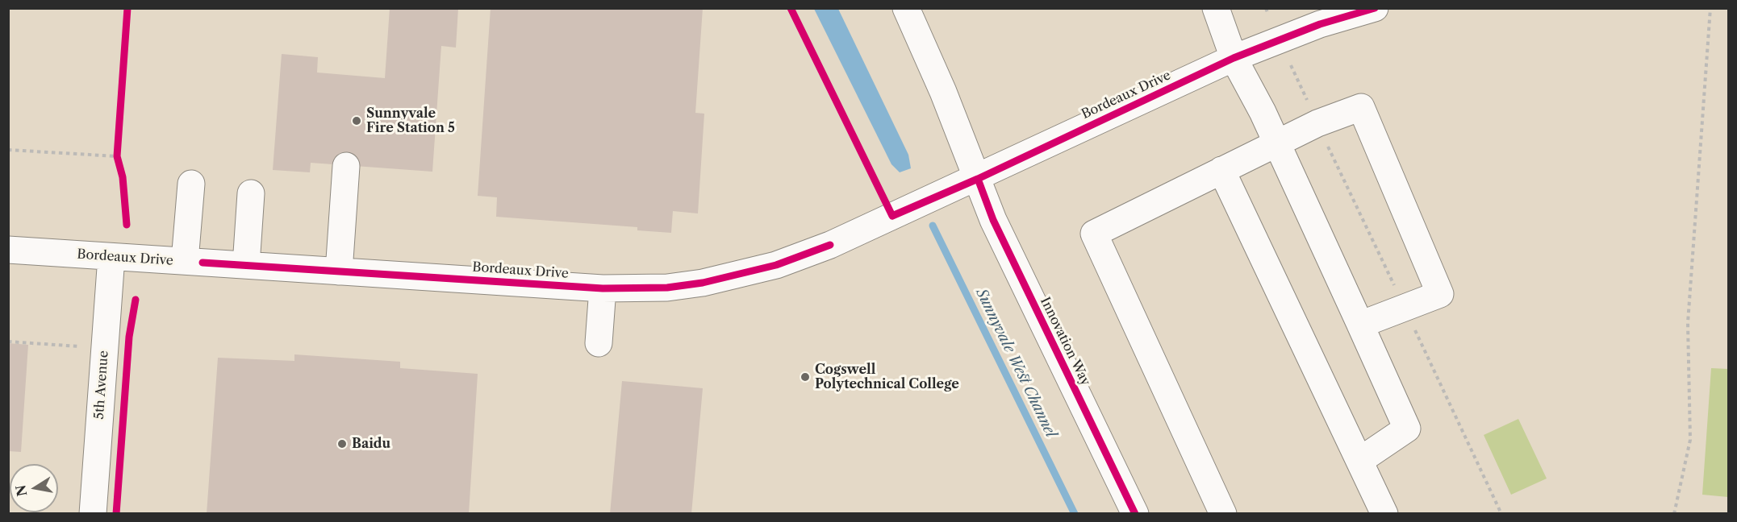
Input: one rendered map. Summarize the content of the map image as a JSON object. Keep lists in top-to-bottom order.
{
  "streets": {
    "street": ["Bordeaux Drive", "Innovation Way", "5th Avenue"]
  },
  "crossings": [
    ["Bordeaux Drive", "Innovation Way"],
    ["Bordeaux Drive", "5th Avenue"]
  ],
  "water": ["Sunnyvale West Channel"],
  "places": ["Sunnyvale Fire Station 5", "Cogswell Polytechnical College", "Baidu"],
  "north": "left"
}
